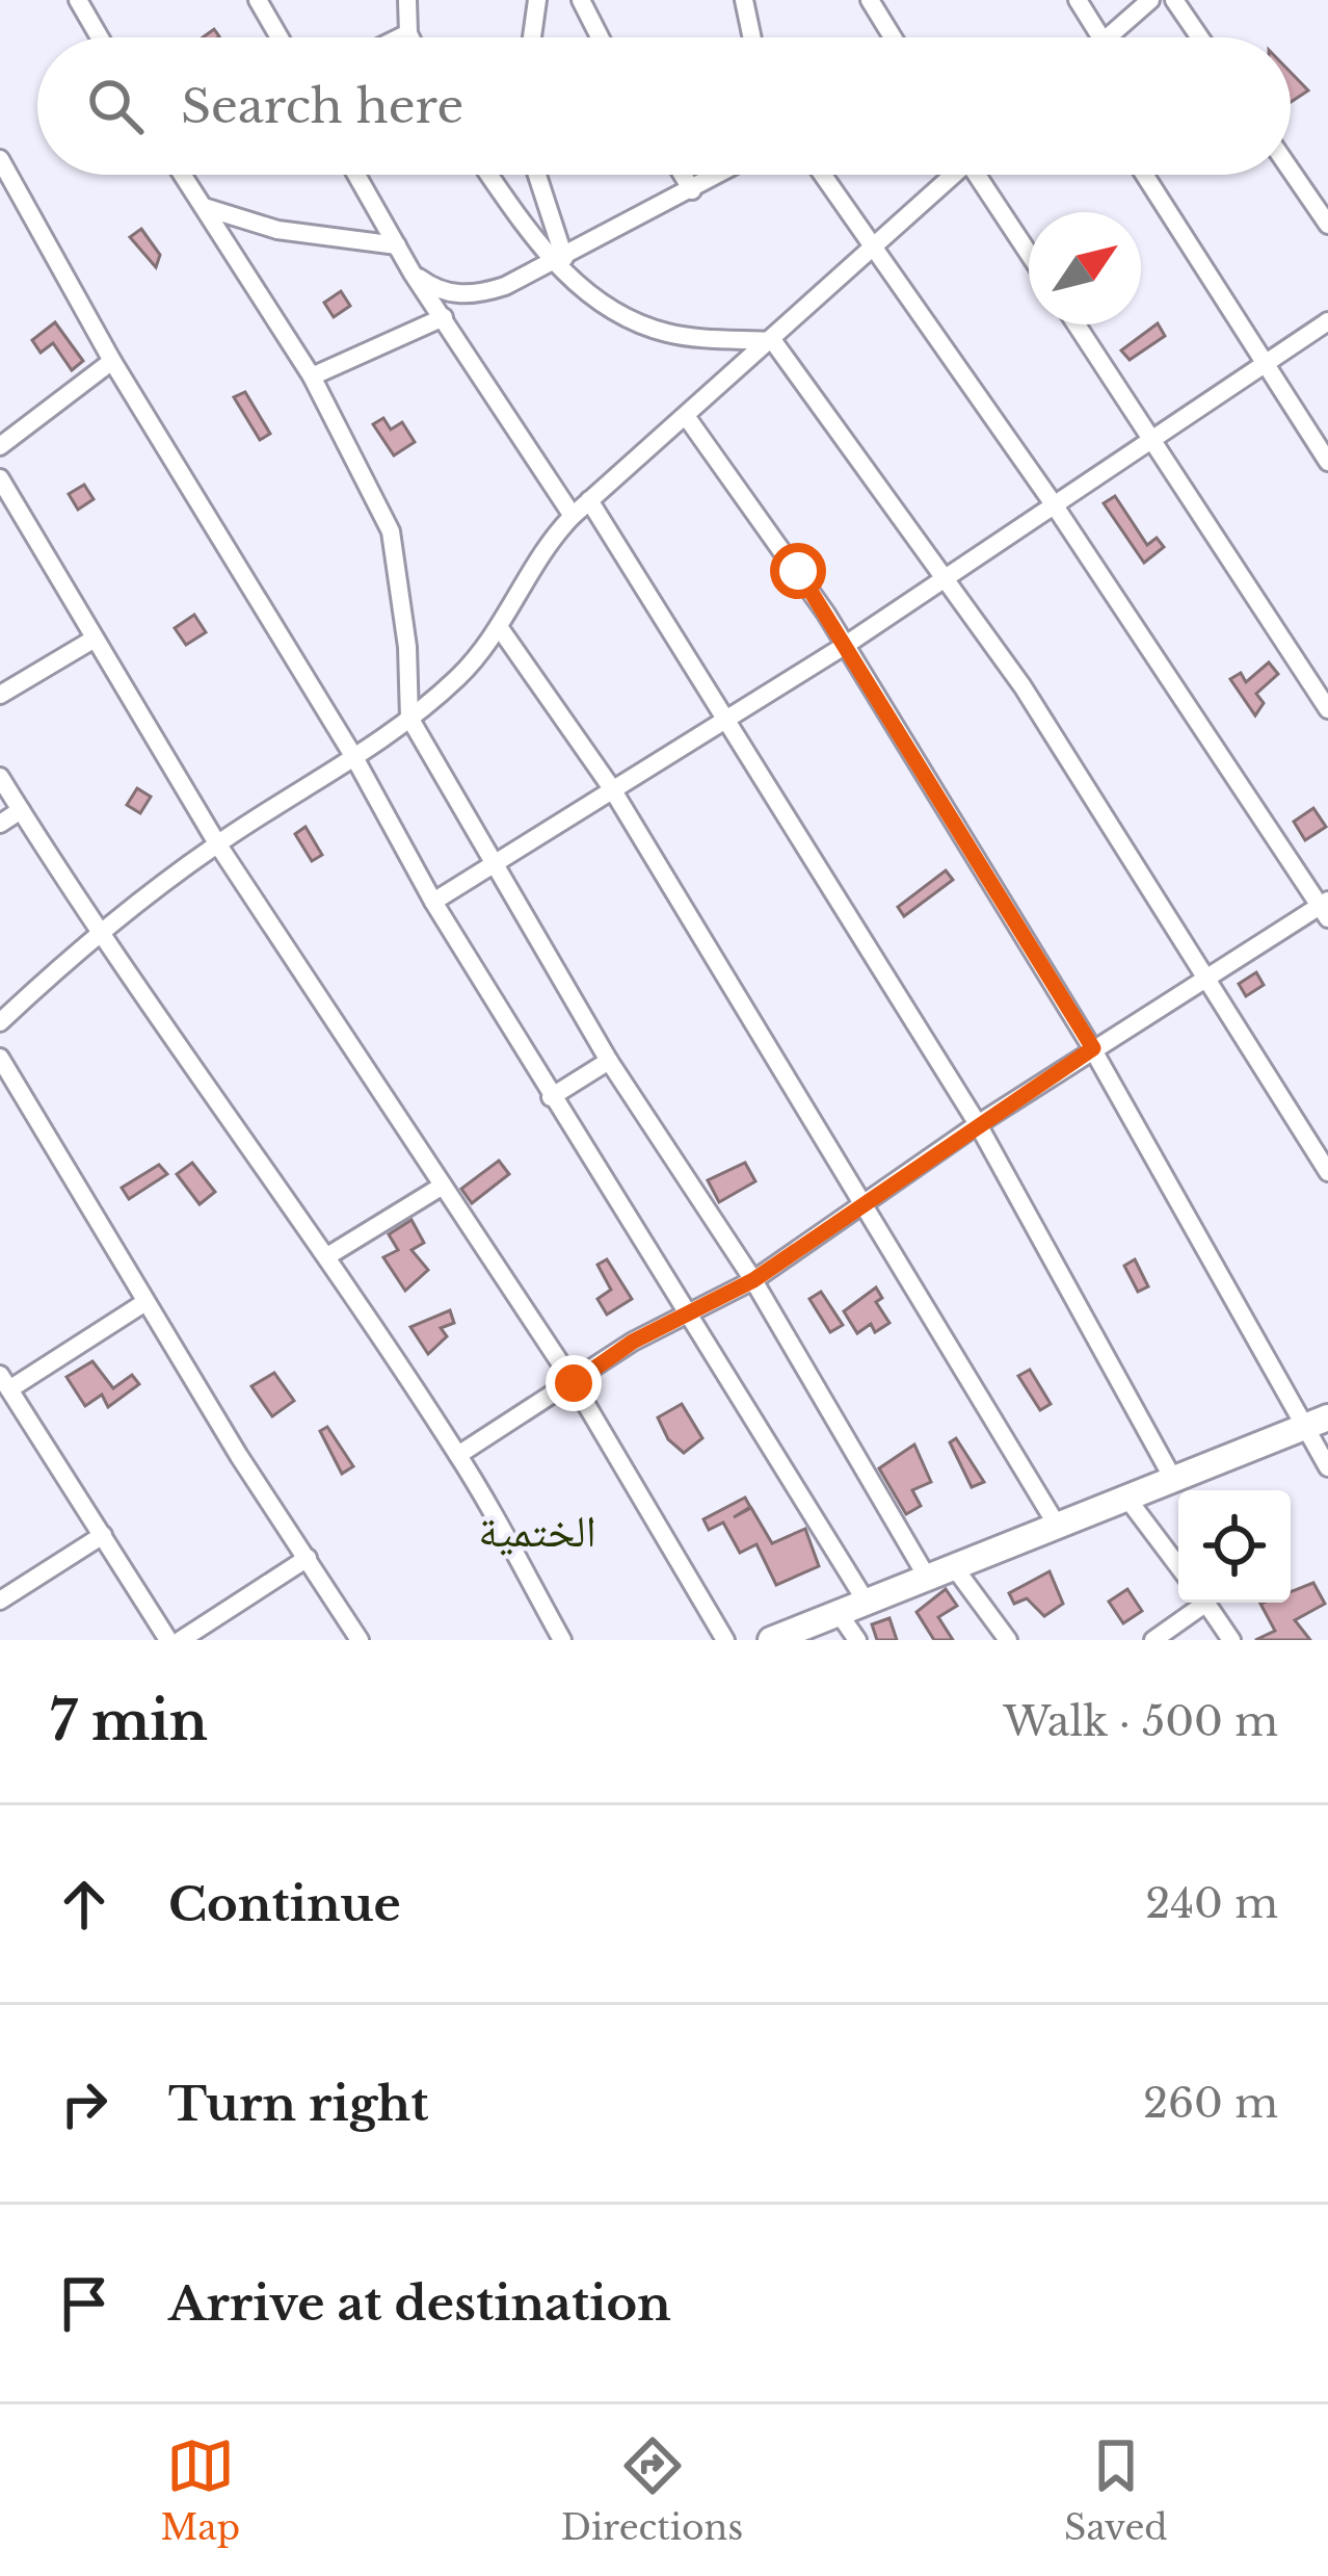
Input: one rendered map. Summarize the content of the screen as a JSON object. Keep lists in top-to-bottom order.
{
  "districts": ["الختمية"],
  "north": "top right",
  "page": {
    "search": "Search here",
    "heading": ["7 min", "Walk · 500 m"],
    "list": [
      ["Continue", "240 m"],
      ["Turn right", "260 m"],
      "Arrive at destination"
    ],
    "nav": ["Map", "Directions", "Saved"]
  }
}
